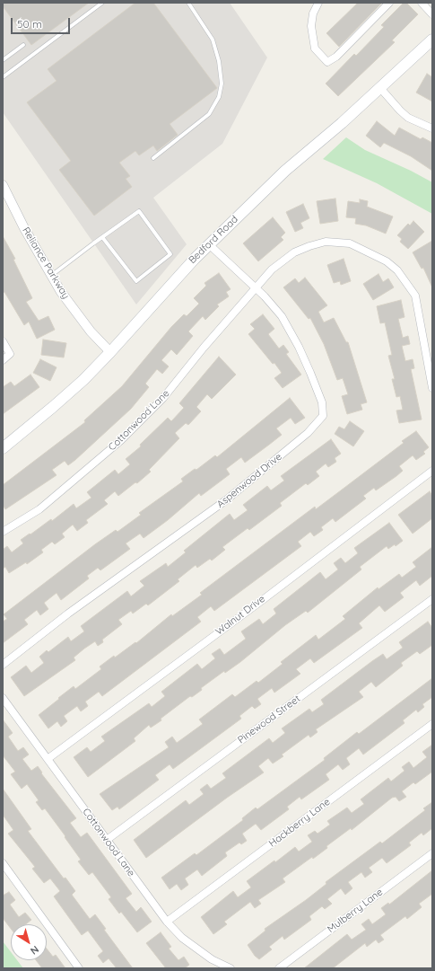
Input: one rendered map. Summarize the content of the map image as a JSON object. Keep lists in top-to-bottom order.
{
  "streets": {
    "main road": ["Bedford Road"],
    "street": [
      "Reliance Parkway",
      "Cottonwood Lane",
      "Aspenwood Drive",
      "Walnut Drive",
      "Pinewood Street",
      "Hackberry Lane",
      "Mulberry Lane"
    ]
  },
  "crossings": [
    ["Bedford Road", "Reliance Parkway"],
    ["Bedford Road", "Aspenwood Drive"],
    ["Cottonwood Lane", "Aspenwood Drive"],
    ["Cottonwood Lane", "Walnut Drive"],
    ["Cottonwood Lane", "Pinewood Street"],
    ["Cottonwood Lane", "Hackberry Lane"]
  ],
  "scale_bar": "50 m",
  "north": "bottom right"
}
